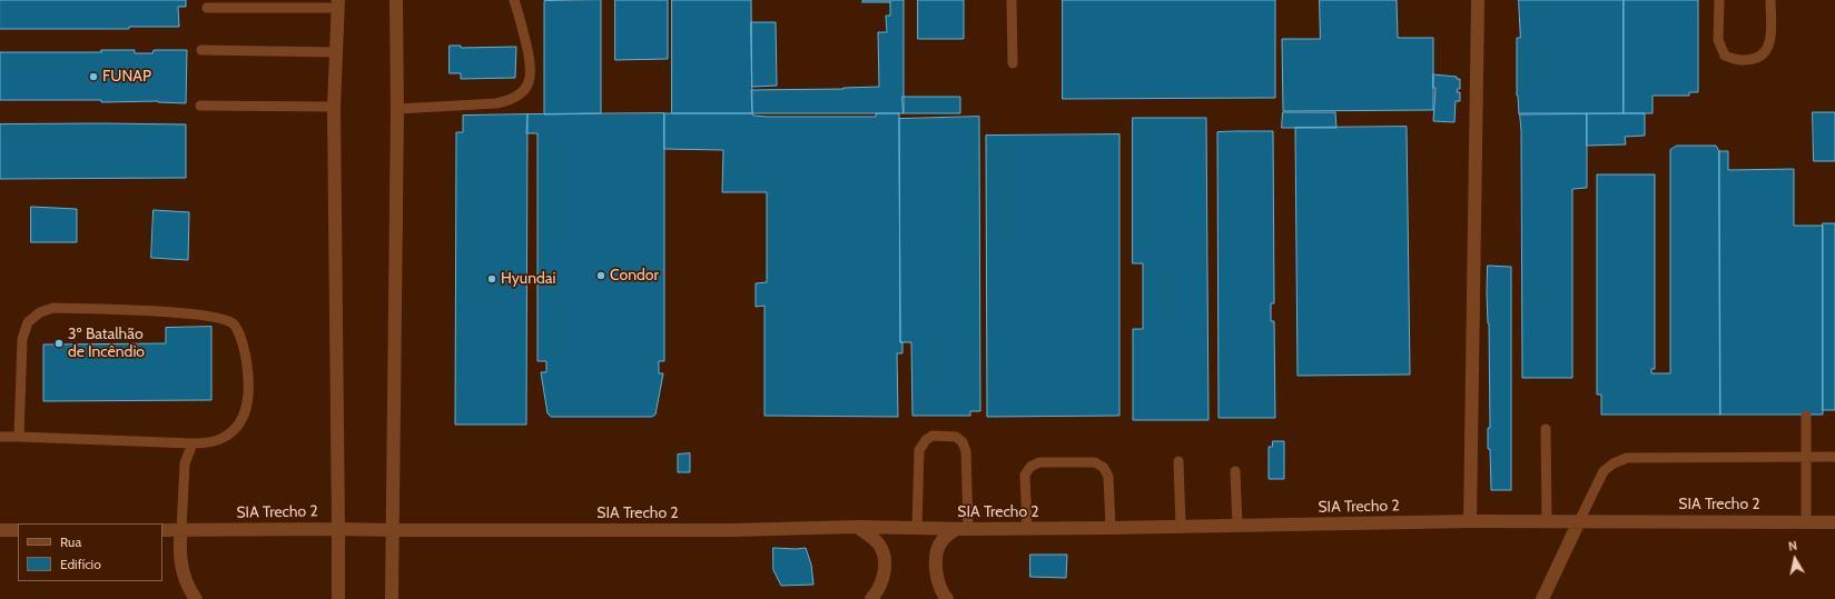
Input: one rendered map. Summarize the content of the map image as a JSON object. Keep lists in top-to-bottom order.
{
  "streets": {
    "main road": ["SIA Trecho 2"]
  },
  "places": [
    "FUNAP",
    "Condor",
    "Hyundai",
    "3º Batalhão de Incêndio"
  ],
  "legend": ["Rua", "Edifício"],
  "north": "top"
}
